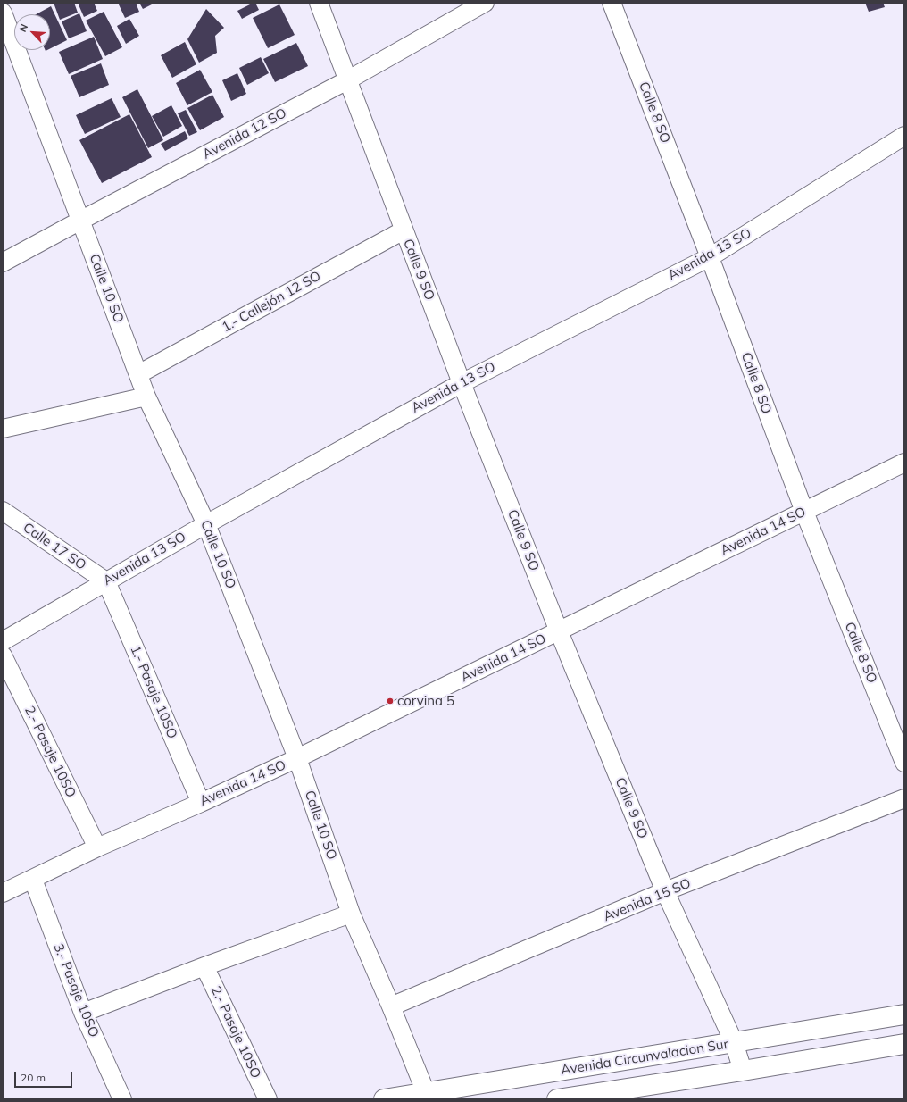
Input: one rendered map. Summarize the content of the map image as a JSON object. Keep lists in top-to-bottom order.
{
  "streets": {
    "main road": ["Avenida Circunvalacion Sur"],
    "street": [
      "Calle 8 SO",
      "Avenida 12 SO",
      "Avenida 13 SO",
      "Calle 9 SO",
      "Calle 10 SO",
      "1.- Callejón 12 SO",
      "Avenida 14 SO",
      "Calle 17 SO",
      "1.- Pasaje 10SO",
      "2.- Pasaje 10SO",
      "Avenida 15 SO",
      "3.- Pasaje 10SO"
    ]
  },
  "crossings": [
    ["Calle 8 SO", "Avenida 13 SO"],
    ["Calle 8 SO", "Avenida 14 SO"],
    ["Avenida 12 SO", "Calle 9 SO"],
    ["Avenida 12 SO", "Calle 10 SO"],
    ["Avenida 13 SO", "Calle 9 SO"],
    ["Avenida 13 SO", "Calle 10 SO"],
    ["Avenida 13 SO", "Calle 17 SO"],
    ["Avenida 13 SO", "1.- Pasaje 10SO"],
    ["Calle 9 SO", "1.- Callejón 12 SO"],
    ["Calle 9 SO", "Avenida 14 SO"],
    ["Calle 9 SO", "Avenida 15 SO"],
    ["Calle 9 SO", "Avenida Circunvalacion Sur"],
    ["Calle 10 SO", "1.- Callejón 12 SO"],
    ["Calle 10 SO", "Avenida 14 SO"],
    ["Calle 10 SO", "Avenida 15 SO"],
    ["Calle 10 SO", "Avenida Circunvalacion Sur"],
    ["Avenida 14 SO", "1.- Pasaje 10SO"],
    ["Avenida 14 SO", "2.- Pasaje 10SO"],
    ["Avenida 14 SO", "3.- Pasaje 10SO"],
    ["Calle 17 SO", "1.- Pasaje 10SO"]
  ],
  "places": ["corvina 5"],
  "scale_bar": "20 m",
  "north": "top left"
}
